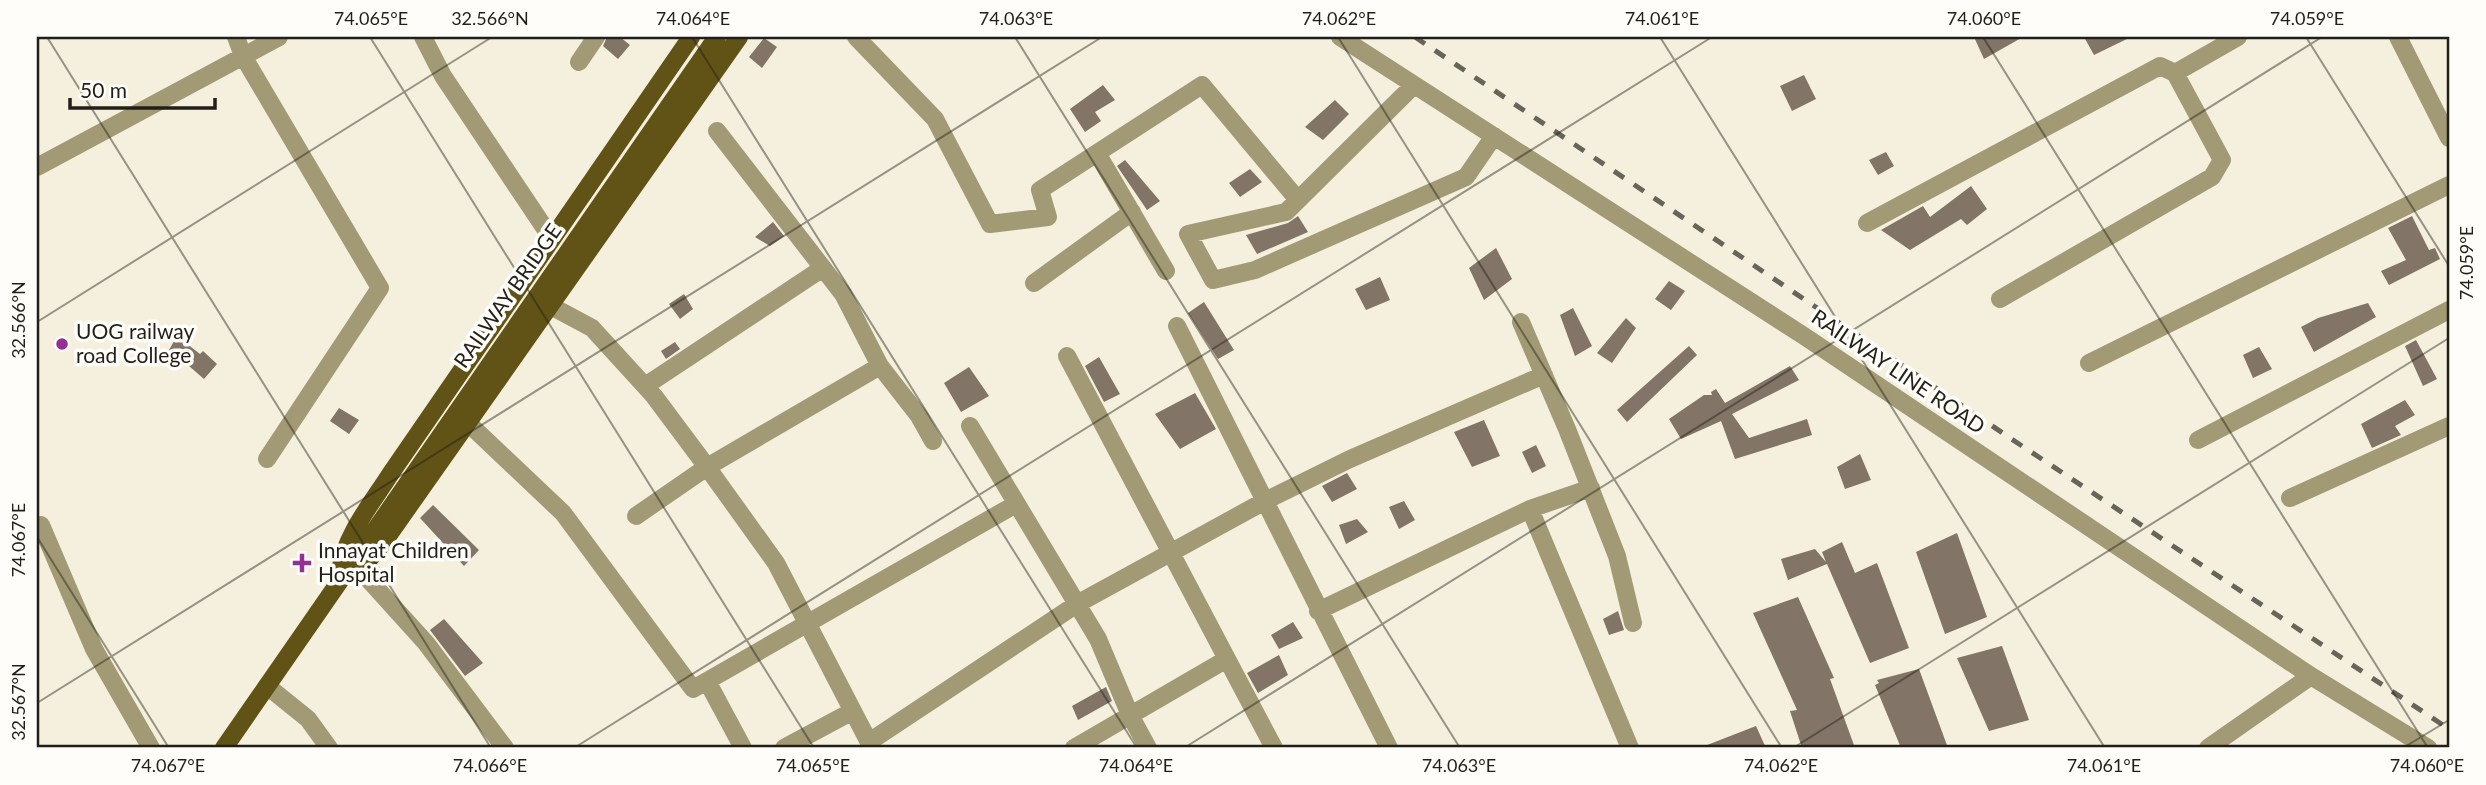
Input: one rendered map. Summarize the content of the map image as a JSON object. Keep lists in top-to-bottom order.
{
  "streets": {
    "main road": ["RAILWAY BRIDGE"],
    "street": ["RAILWAY LINE ROAD"]
  },
  "places": {
    "other": ["UOG railway road College"],
    "health": ["Innayat Children Hospital"]
  },
  "scale_bar": "50 m",
  "coordinates": [
    "74.065°E",
    "32.566°N",
    "74.064°E",
    "74.063°E",
    "74.062°E",
    "74.061°E",
    "74.060°E",
    "74.059°E",
    "74.067°E",
    "32.567°N",
    "74.066°E"
  ]
}
